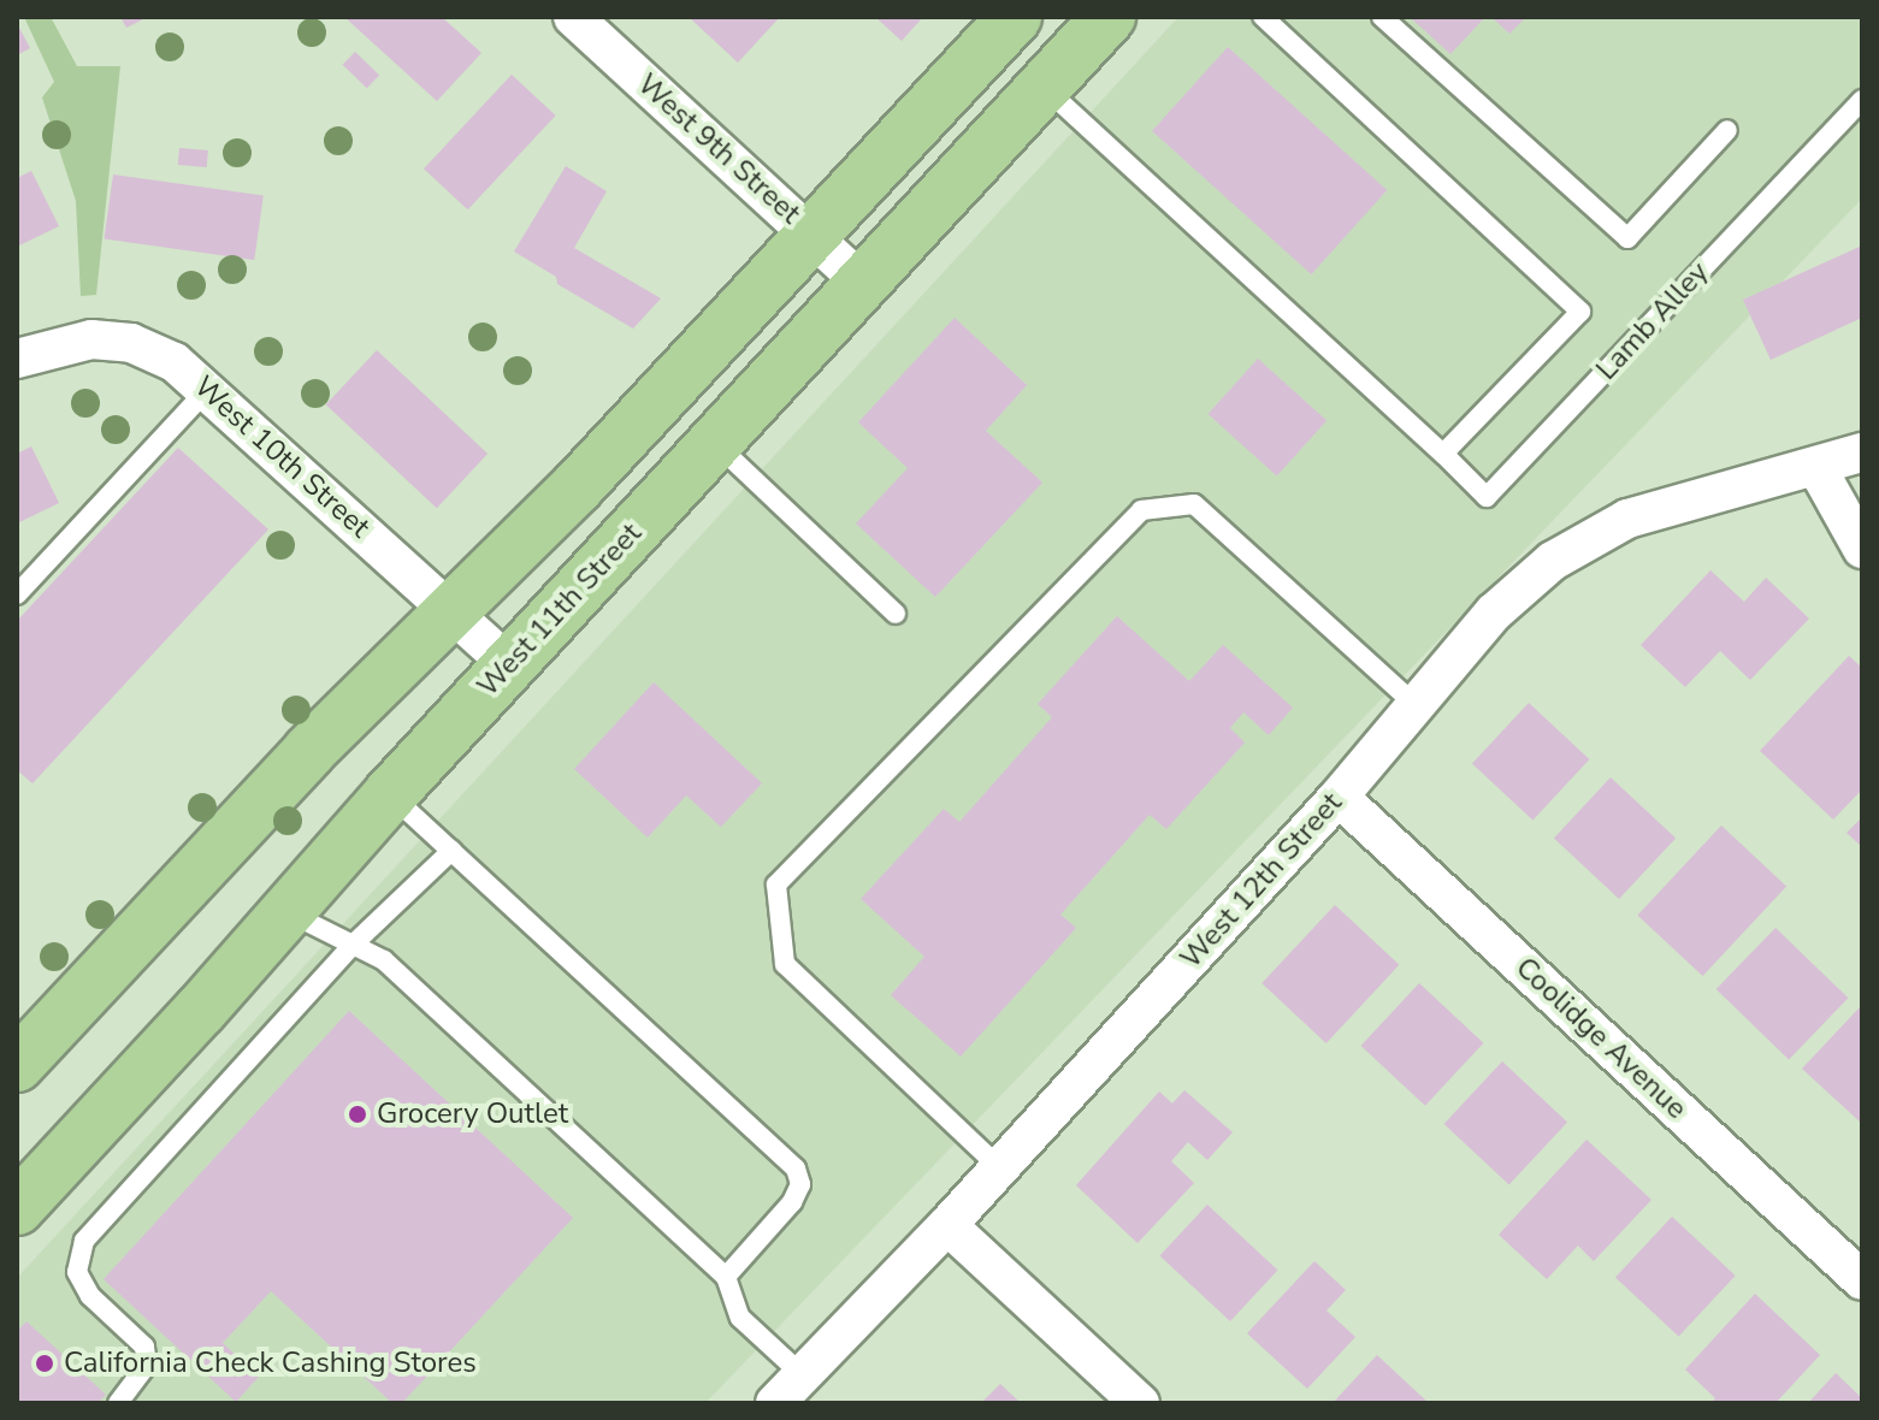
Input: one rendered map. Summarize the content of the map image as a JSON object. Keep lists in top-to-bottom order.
{
  "streets": {
    "main road": ["West 11th Street"],
    "street": [
      "West 9th Street",
      "West 10th Street",
      "West 12th Street",
      "Coolidge Avenue"
    ],
    "lane": ["Lamb Alley"]
  },
  "crossings": [
    ["West 9th Street", "West 11th Street"],
    ["West 10th Street", "West 11th Street"],
    ["West 12th Street", "Coolidge Avenue"]
  ],
  "places": ["Grocery Outlet", "California Check Cashing Stores"]
}
